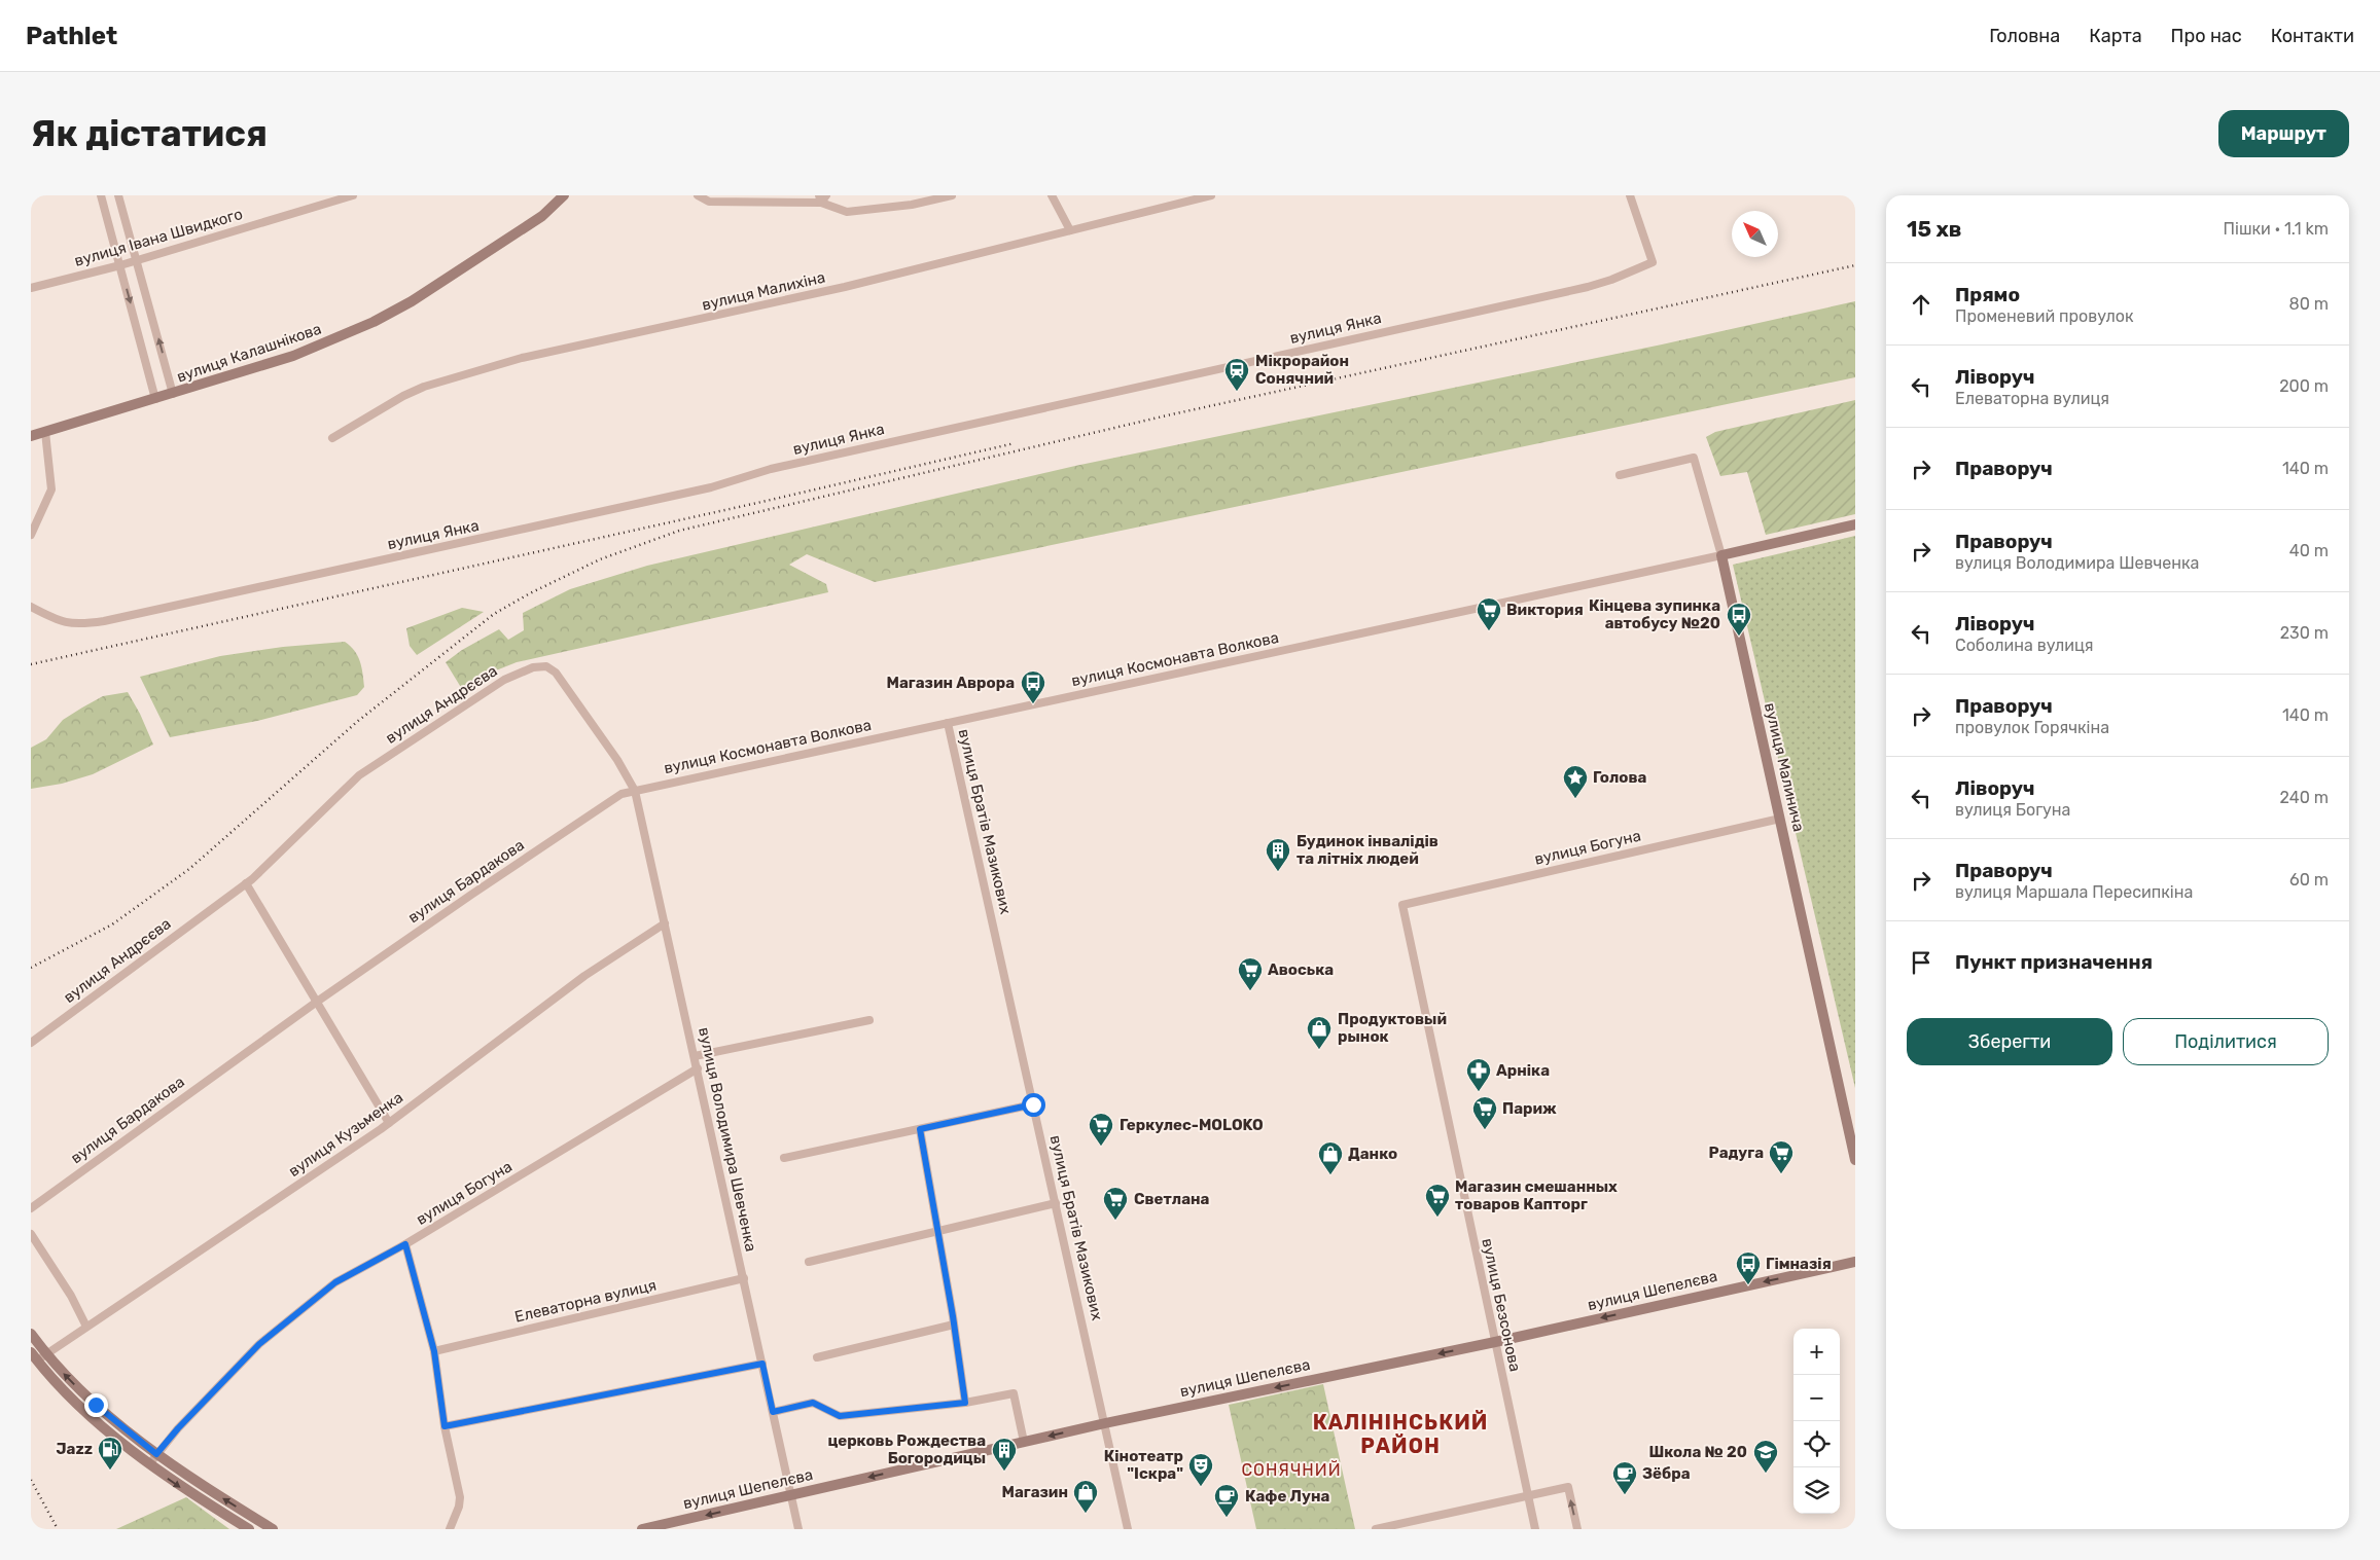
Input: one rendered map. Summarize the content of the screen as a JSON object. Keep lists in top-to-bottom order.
{
  "streets": {
    "street": [
      "вулиця Івана Швидкого",
      "вулиця Малихіна",
      "вулиця Янка",
      "вулиця Калашнікова",
      "вулиця Космонавта Волкова",
      "вулиця Андрєєва",
      "вулиця Малинича",
      "вулиця Братів Мазикових",
      "вулиця Богуна",
      "вулиця Бардакова",
      "вулиця Кузьменка",
      "вулиця Володимира Шевченка",
      "вулиця Шепелєва",
      "Елеваторна вулиця",
      "вулиця Безсонова"
    ]
  },
  "crossings": [
    ["вулиця Космонавта Волкова", "вулиця Андрєєва"],
    ["вулиця Космонавта Волкова", "вулиця Малинича"],
    ["вулиця Космонавта Волкова", "вулиця Братів Мазикових"],
    ["вулиця Космонавта Волкова", "вулиця Бардакова"],
    ["вулиця Космонавта Волкова", "вулиця Володимира Шевченка"],
    ["вулиця Андрєєва", "вулиця Бардакова"],
    ["вулиця Андрєєва", "вулиця Володимира Шевченка"],
    ["вулиця Малинича", "вулиця Богуна"],
    ["вулиця Братів Мазикових", "вулиця Шепелєва"],
    ["вулиця Богуна", "вулиця Володимира Шевченка"],
    ["вулиця Богуна", "вулиця Безсонова"],
    ["вулиця Бардакова", "вулиця Володимира Шевченка"],
    ["вулиця Кузьменка", "вулиця Володимира Шевченка"],
    ["вулиця Володимира Шевченка", "вулиця Шепелєва"],
    ["вулиця Володимира Шевченка", "Елеваторна вулиця"],
    ["вулиця Шепелєва", "вулиця Безсонова"]
  ],
  "one_way": ["вулиця Шепелєва"],
  "districts": ["КАЛІНІНСЬКИЙ РАЙОН", "СОНЯЧНИЙ"],
  "places": {
    "station": ["Мікрорайон Сонячний"],
    "supermarket": [
      "Виктория",
      "Авоська",
      "Париж",
      "Геркулес-MOLOKO",
      "Радуга",
      "Магазин смешанных товаров Капторг",
      "Светлана"
    ],
    "bus stop": ["Кінцева зупинка автобусу №20", "Магазин Аврора", "Гімназія"],
    "place": ["Голова"],
    "building": ["Будинок інвалідів та літніх людей", "церковь Рождества Богородицы"],
    "shop": ["Продуктовый рынок", "Данко", "Магазин"],
    "pharmacy": ["Арніка"],
    "fuel station": ["Jazz"],
    "school or university": ["Школа № 20"],
    "theatre": ["Кінотеатр \"Іскра\""],
    "cafe": ["Зёбра", "Кафе Луна"]
  },
  "north": "top left",
  "page": {
    "header": "Pathlet",
    "nav": [
      "Головна",
      "Карта",
      "Про нас",
      "Контакти"
    ],
    "buttons": [
      "Маршрут",
      ["Зберегти", "Поділитися"]
    ],
    "title": "Як дістатися",
    "heading": ["15 хв", "Пішки · 1.1 km"],
    "list": [
      ["Прямо", "Променевий провулок", "80 m"],
      ["Ліворуч", "Елеваторна вулиця", "200 m"],
      ["Праворуч", "140 m"],
      ["Праворуч", "вулиця Володимира Шевченка", "40 m"],
      ["Ліворуч", "Соболина вулиця", "230 m"],
      ["Праворуч", "провулок Горячкіна", "140 m"],
      ["Ліворуч", "вулиця Богуна", "240 m"],
      ["Праворуч", "вулиця Маршала Пересипкіна", "60 m"],
      "Пункт призначення"
    ],
    "map_buttons": ["+", "−"]
  }
}
